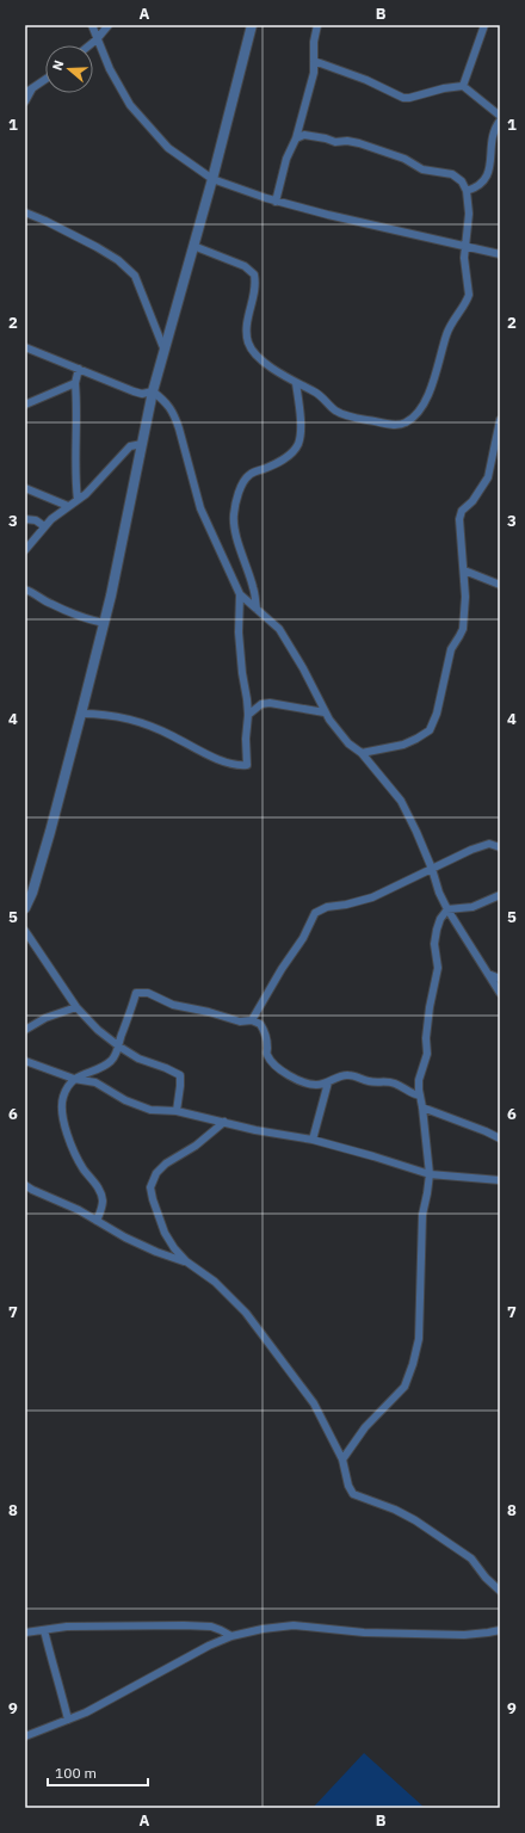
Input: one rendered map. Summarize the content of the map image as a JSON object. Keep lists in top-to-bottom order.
{
  "scale_bar": "100 m",
  "north": "left",
  "grid": {
    "columns": ["A", "B"],
    "rows": [
      "1",
      "2",
      "3",
      "4",
      "5",
      "6",
      "7",
      "8",
      "9"
    ]
  }
}
